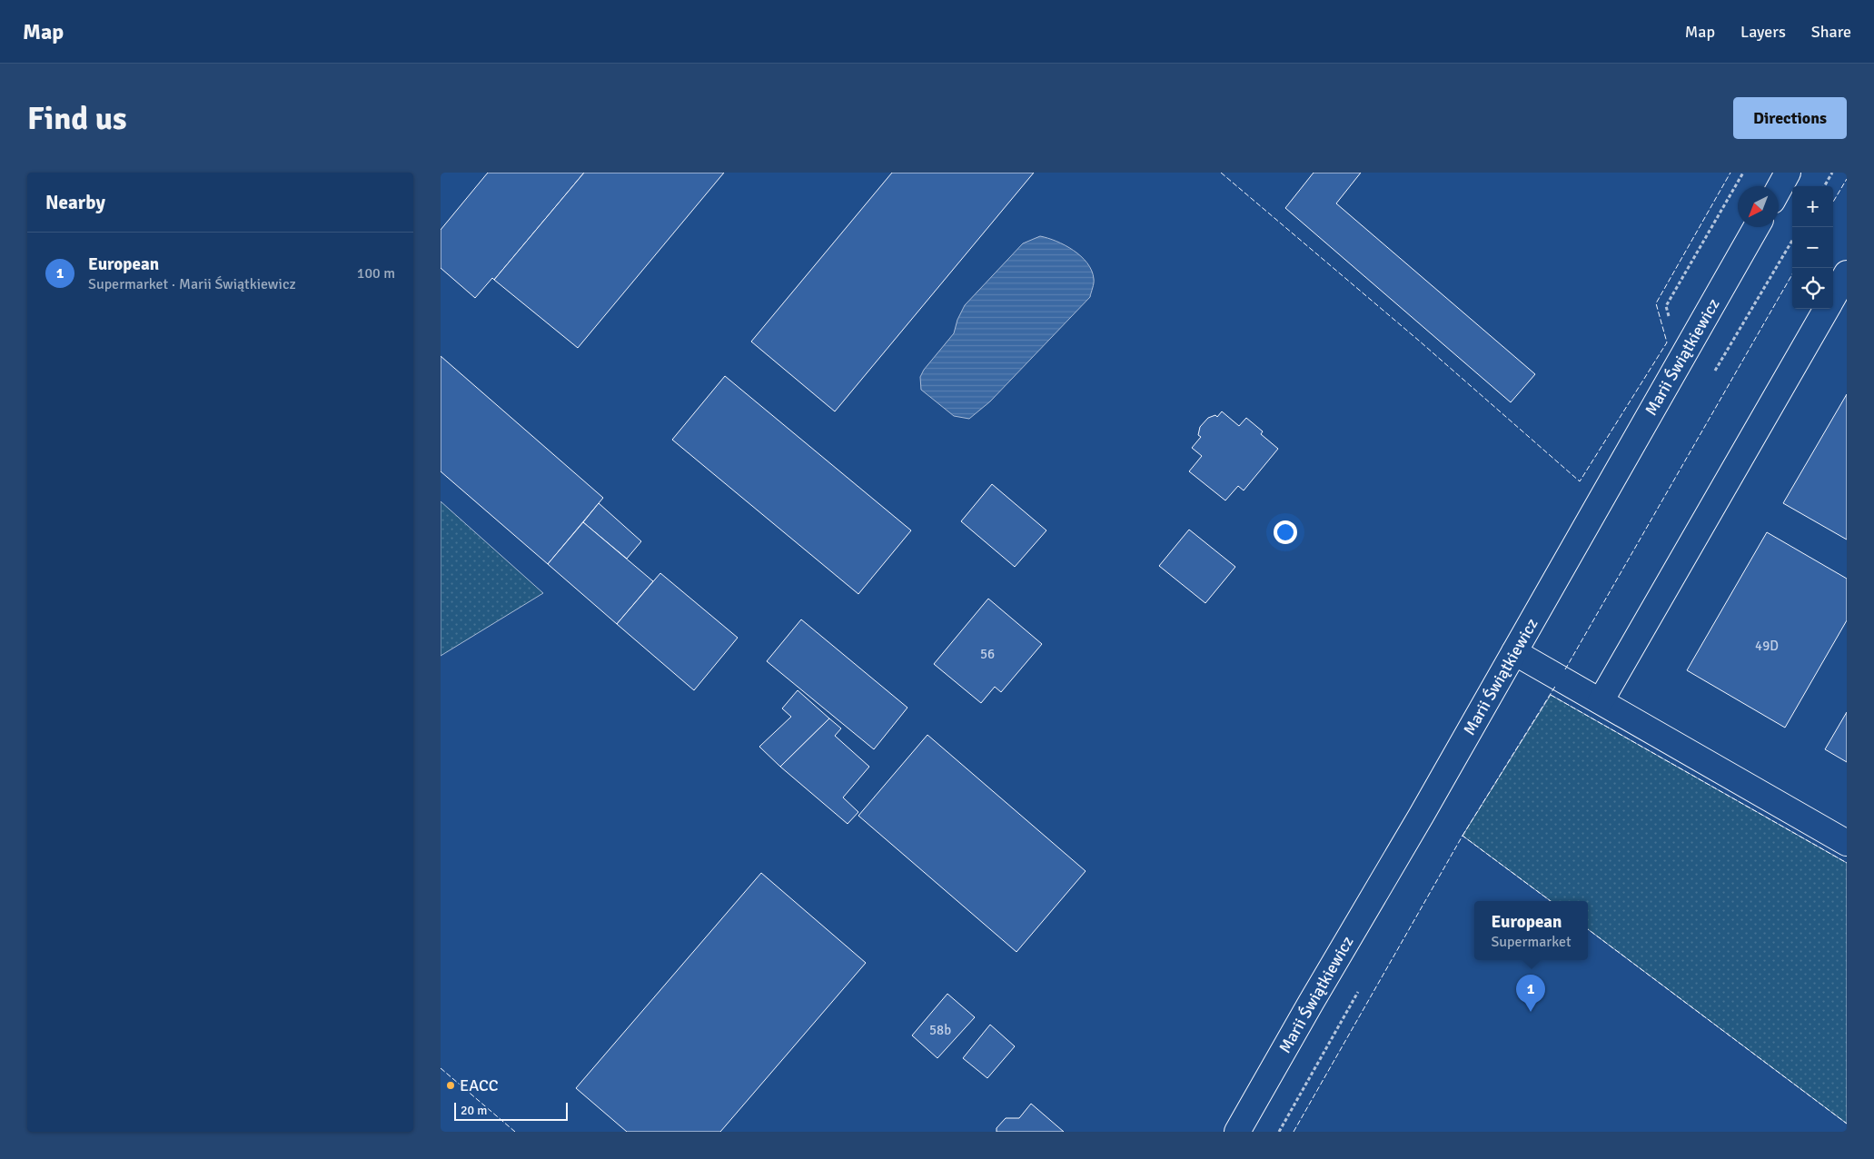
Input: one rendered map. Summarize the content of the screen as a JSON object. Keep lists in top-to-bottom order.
{
  "streets": {
    "street": ["Marii Świątkiewicz"]
  },
  "places": ["EACC"],
  "house_numbers": ["49D", "56", "58b"],
  "scale_bar": "20 m",
  "north": "bottom left",
  "page": {
    "header": "Map",
    "nav": ["Map", "Layers", "Share"],
    "buttons": "Directions",
    "title": "Find us",
    "heading": "Nearby",
    "map_buttons": ["+", "−"],
    "list": [
      {
        "mark": "1",
        "name": "European",
        "note": "Supermarket · Marii Świątkiewicz",
        "value": "100 m"
      }
    ],
    "popup": ["European", "Supermarket"],
    "pins": "1",
    "scale": "20 m"
  }
}
